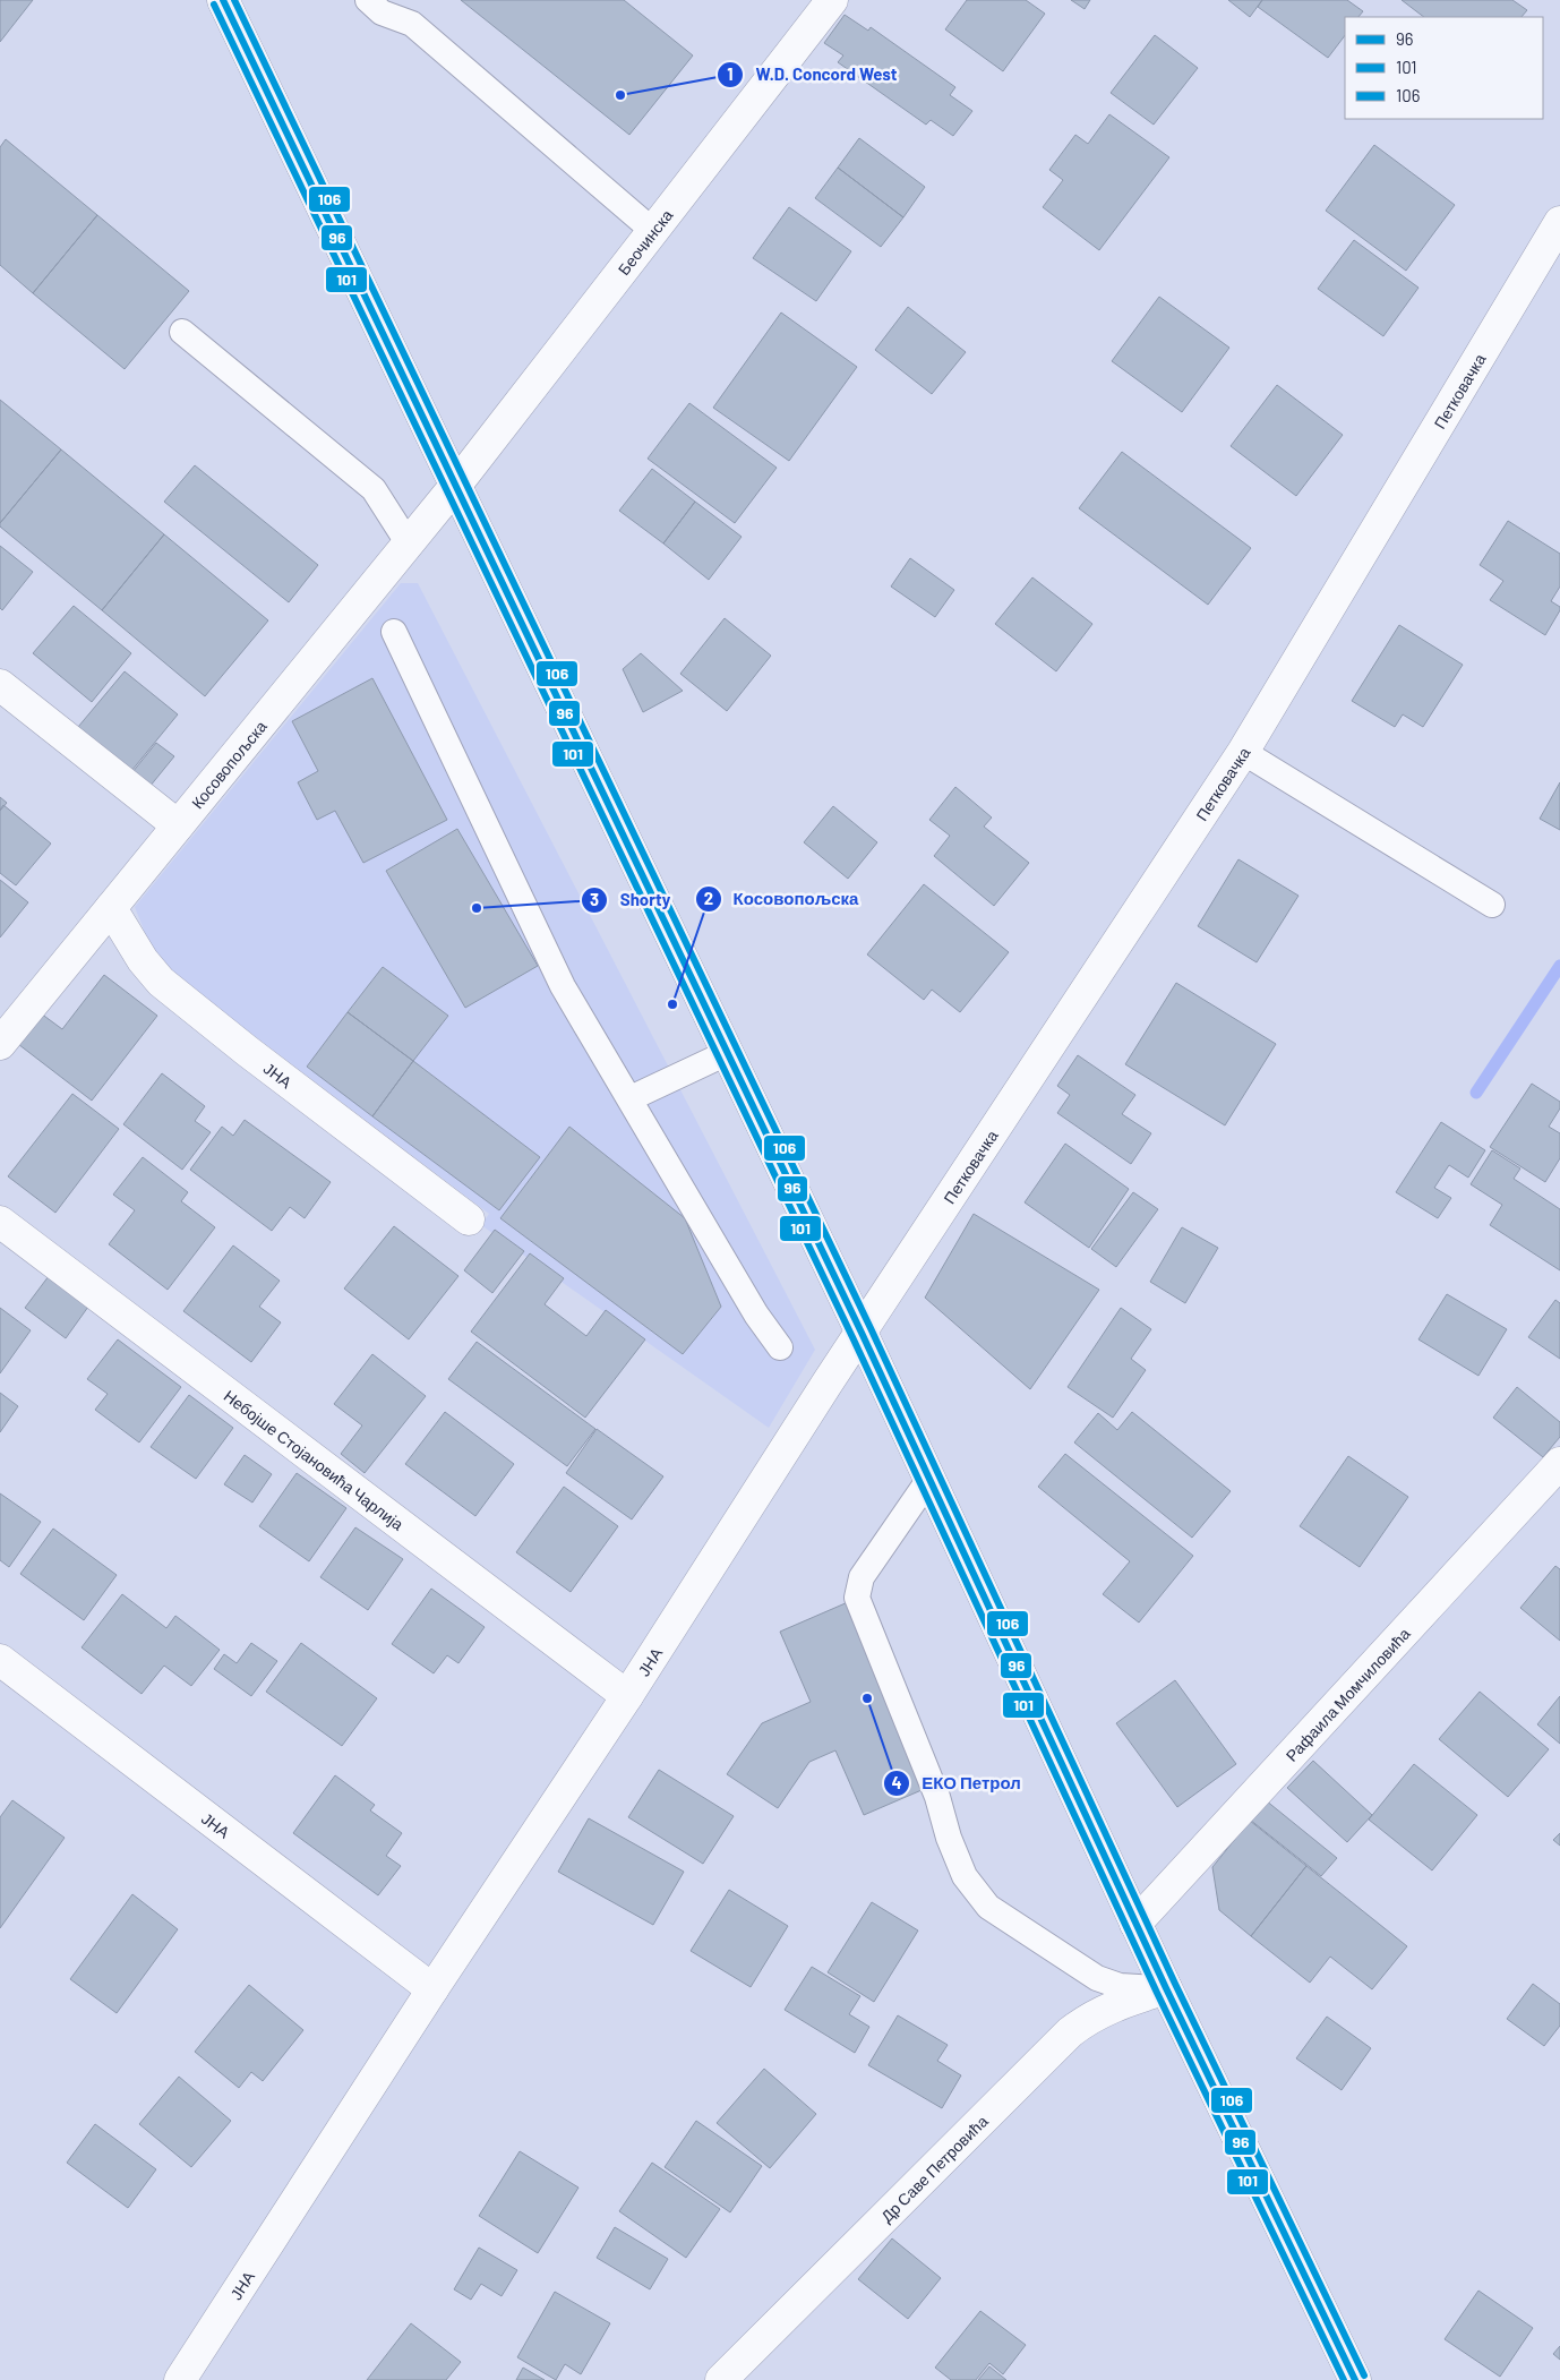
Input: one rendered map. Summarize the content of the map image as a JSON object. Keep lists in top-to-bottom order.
{
  "streets": {
    "street": [
      "Беочинска",
      "Петковачка",
      "Косовопољска",
      "ЈНА",
      "Небојше Стојановића Чарлија",
      "Рафаила Момчиловића",
      "Др Саве Петровића"
    ]
  },
  "crossings": [
    ["Беочинска", "Косовопољска"],
    ["Петковачка", "ЈНА"],
    ["Косовопољска", "ЈНА"],
    ["ЈНА", "Небојше Стојановића Чарлија"]
  ],
  "places": [
    "W.D. Concord West",
    "Shorty",
    "Косовопољска",
    "ЕКО Петрол"
  ],
  "lines": ["transit line 96", "transit line 106", "transit line 101"],
  "legend": ["96", "101", "106"]
}
